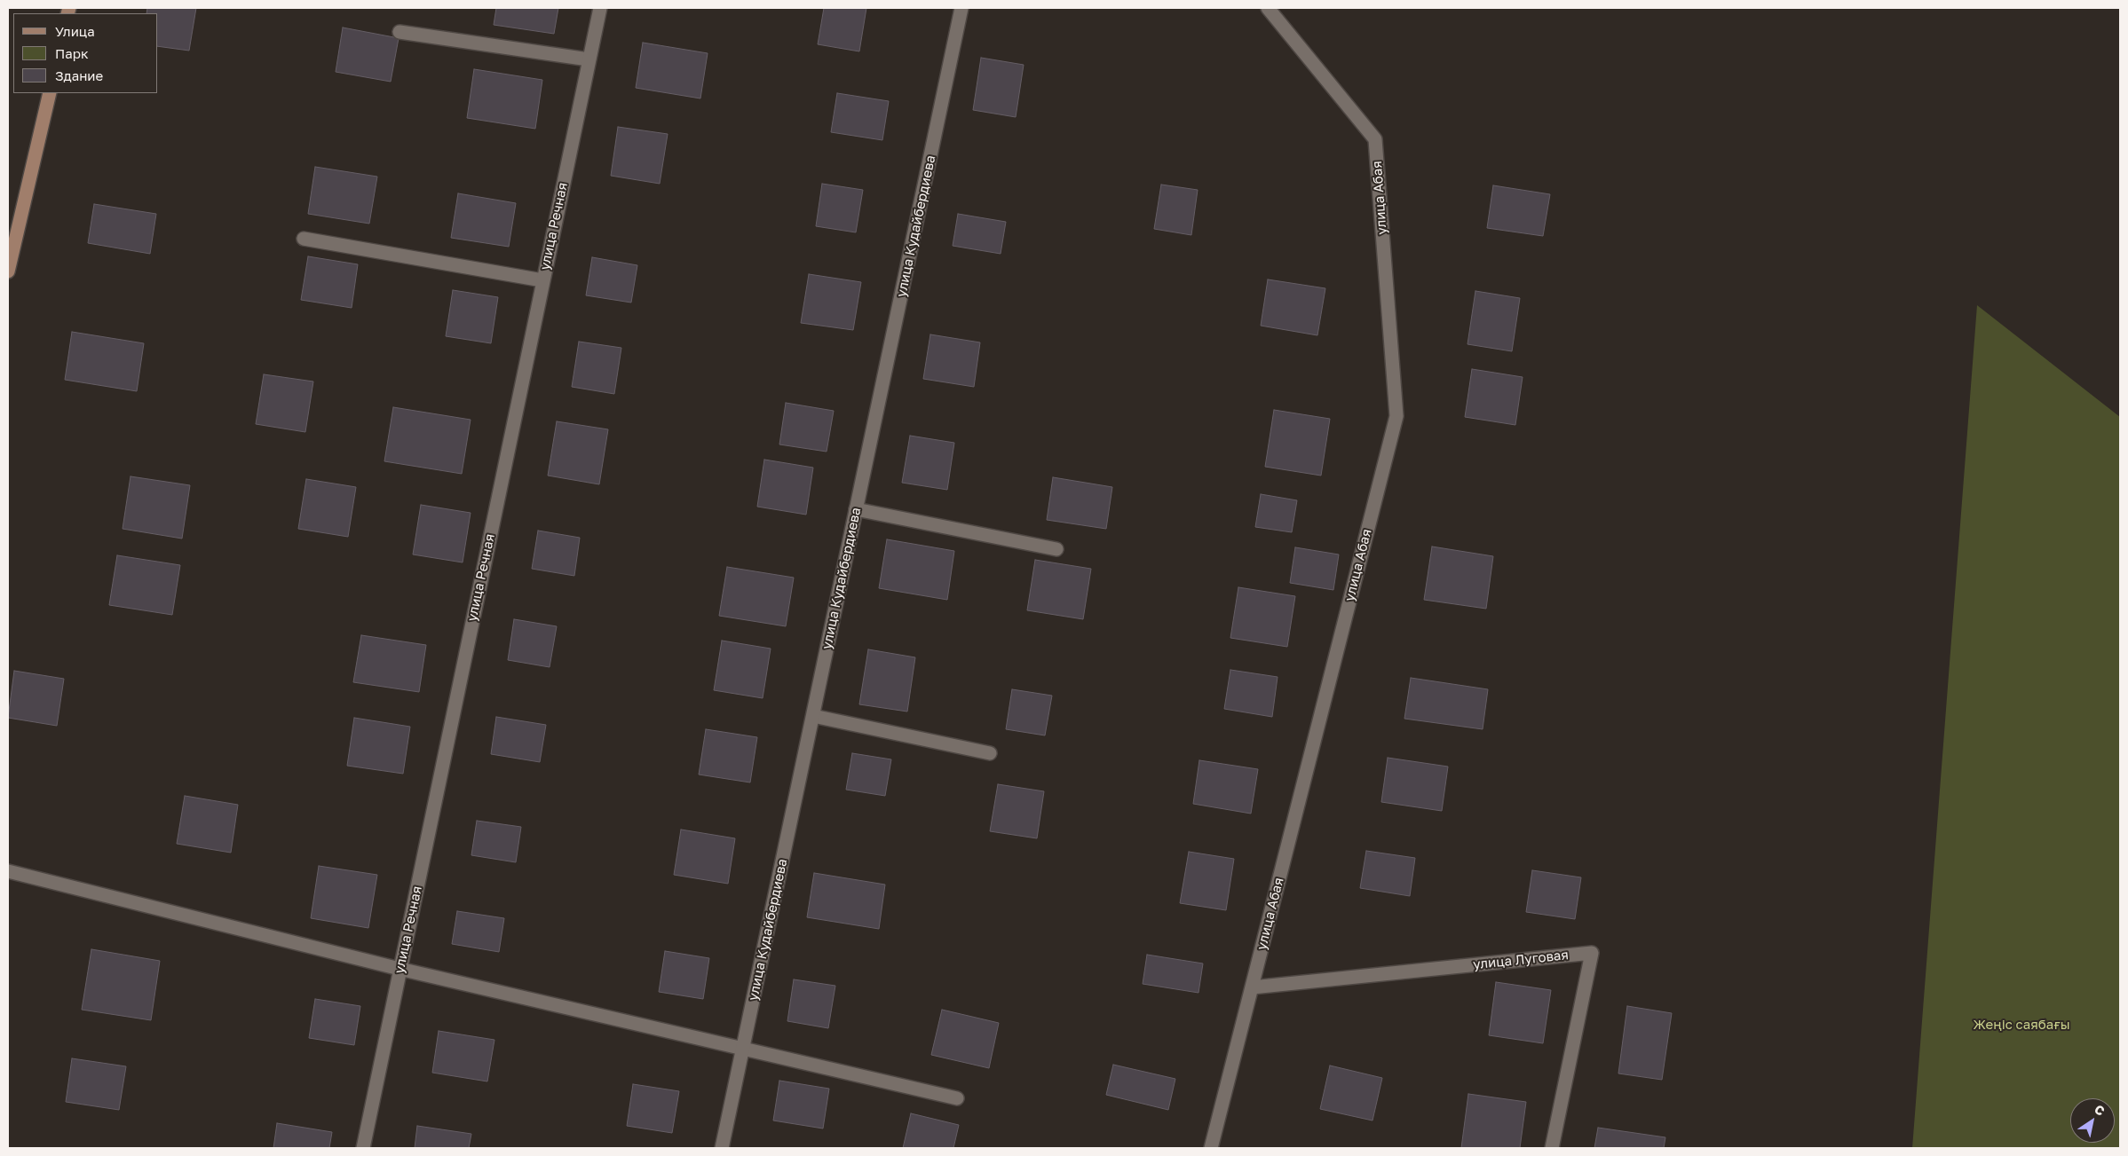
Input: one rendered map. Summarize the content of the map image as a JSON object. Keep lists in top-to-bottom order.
{
  "streets": {
    "street": [
      "улица Абая",
      "улица Речная",
      "улица Кудайбердиева",
      "улица Луговая"
    ]
  },
  "crossings": [
    ["улица Абая", "улица Луговая"]
  ],
  "parks": ["Жеңіс саябағы"],
  "legend": ["Улица", "Парк", "Здание"],
  "north": "top right"
}
